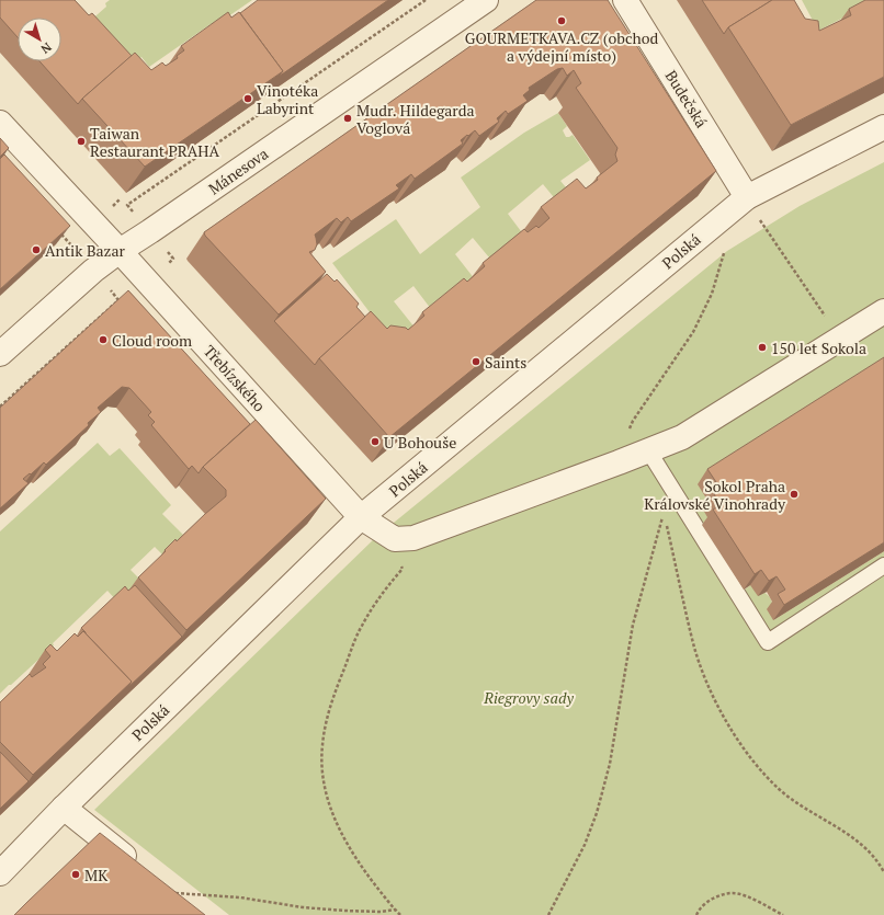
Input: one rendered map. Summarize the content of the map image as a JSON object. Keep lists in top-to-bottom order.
{
  "streets": {
    "street": [
      "Budečská",
      "Mánesova",
      "Polská",
      "Třebízského"
    ]
  },
  "crossings": [
    ["Budečská", "Polská"],
    ["Mánesova", "Třebízského"],
    ["Polská", "Třebízského"]
  ],
  "parks": ["Riegrovy sady"],
  "places": [
    "GOURMETKAVA.CZ (obchod a výdejní místo)",
    "Vinotéka Labyrint",
    "Mudr. Hildegarda Voglová",
    "Taiwan Restaurant PRAHA",
    "Antik Bazar",
    "Cloud room",
    "150 let Sokola",
    "Saints",
    "U Bohouše",
    "Sokol Praha Královské Vinohrady",
    "MK"
  ],
  "north": "bottom right"
}
